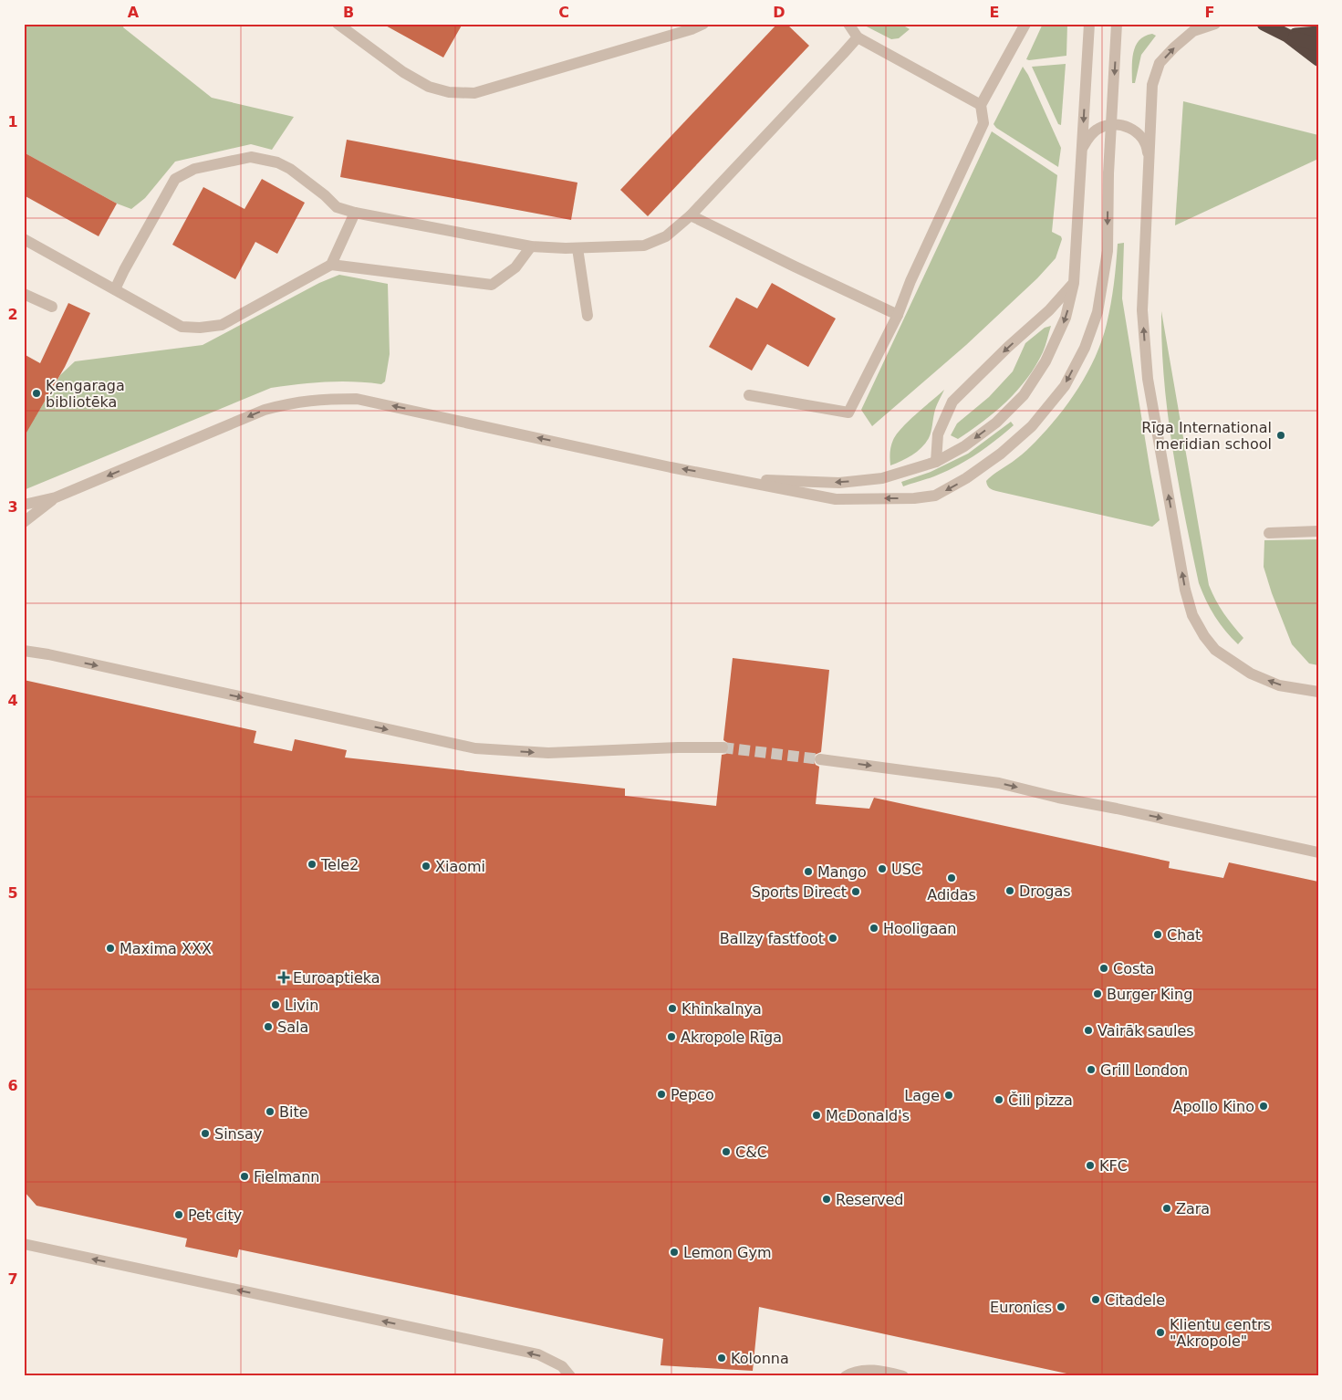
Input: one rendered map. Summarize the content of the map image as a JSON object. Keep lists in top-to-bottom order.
{
  "places": {
    "other": [
      "Ķengaraga bibliotēka",
      "Rīga International meridian school",
      "Tele2",
      "Xiaomi",
      "USC",
      "Mango",
      "Adidas",
      "Drogas",
      "Sports Direct",
      "Hooligaan",
      "Chat",
      "Ballzy fastfoot",
      "Maxima XXX",
      "Costa",
      "Burger King",
      "Livin",
      "Khinkalnya",
      "Sala",
      "Vairāk saules",
      "Akropole Rīga",
      "Grill London",
      "Pepco",
      "Lage",
      "Čili pizza",
      "Apollo Kino",
      "Bite",
      "McDonald's",
      "Sinsay",
      "C&C",
      "KFC",
      "Fielmann",
      "Reserved",
      "Zara",
      "Pet city",
      "Lemon Gym",
      "Citadele",
      "Euronics",
      "Klientu centrs \"Akropole\"",
      "Kolonna"
    ],
    "health": ["Euroaptieka"]
  },
  "grid": {
    "columns": [
      "A",
      "B",
      "C",
      "D",
      "E",
      "F"
    ],
    "rows": [
      "1",
      "2",
      "3",
      "4",
      "5",
      "6",
      "7"
    ]
  }
}
